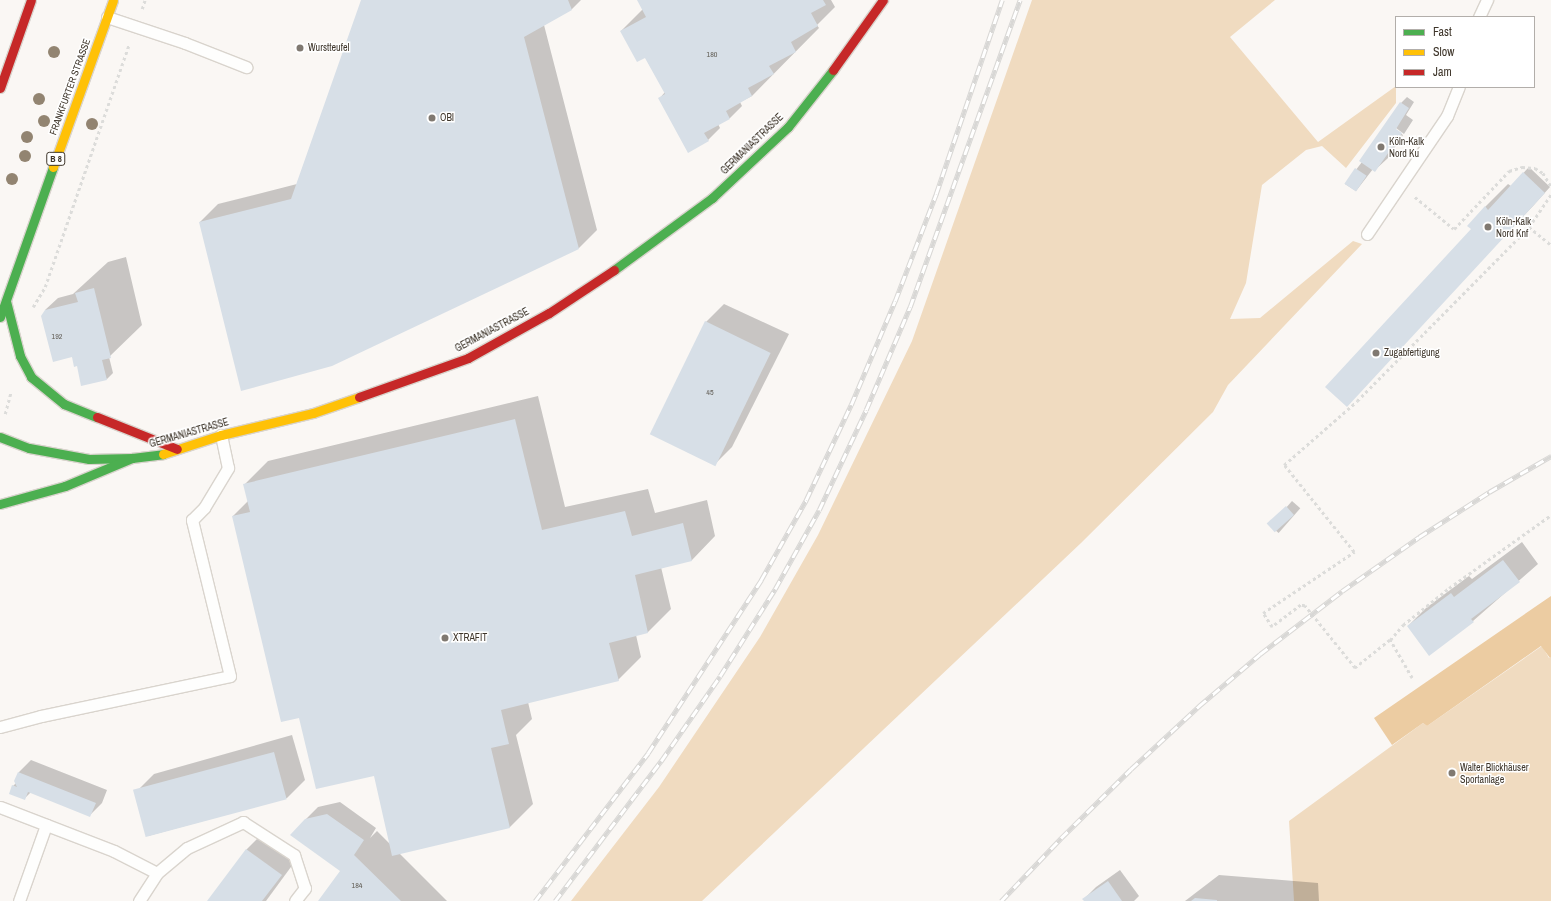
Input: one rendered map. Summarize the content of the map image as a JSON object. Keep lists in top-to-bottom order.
{
  "streets": {
    "street": ["FRANKFURTER STRASSE", "GERMANIASTRASSE", "B 8"]
  },
  "places": [
    "Wurstteufel",
    "OBI",
    "Köln-Kalk Nord Ku",
    "Köln-Kalk Nord Knf",
    "Zugabfertigung",
    "XTRAFIT",
    "Walter Blickhäuser Sportanlage"
  ],
  "house_numbers": [
    "180",
    "192",
    "45",
    "184"
  ],
  "legend": ["Fast", "Slow", "Jam"]
}
